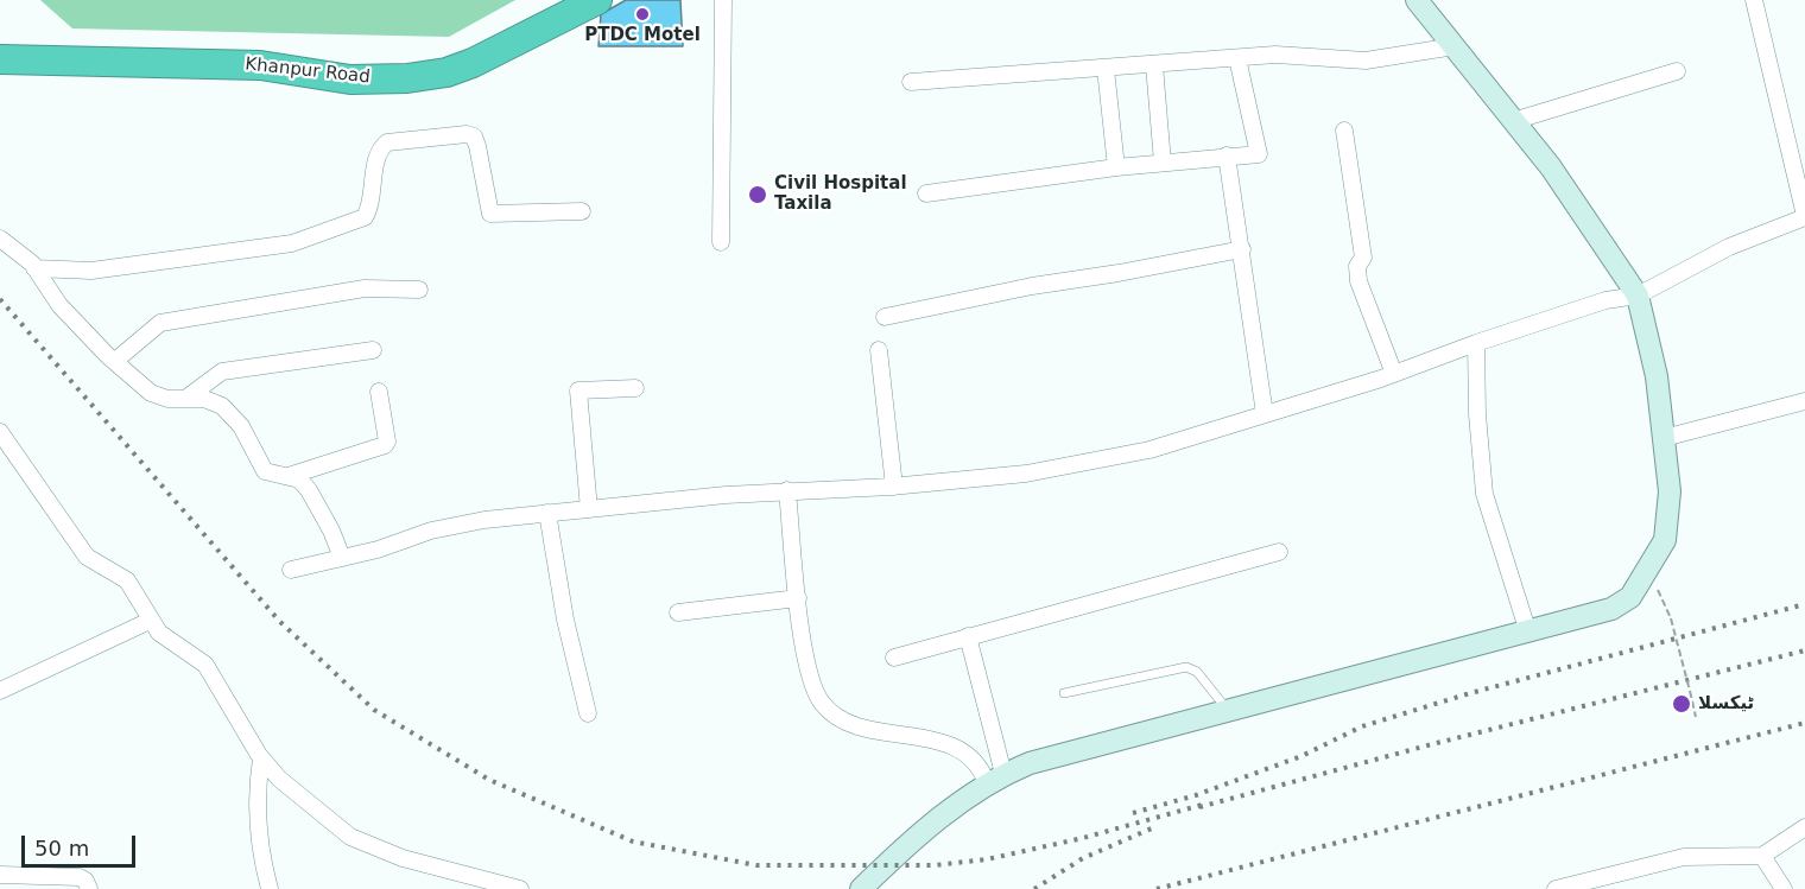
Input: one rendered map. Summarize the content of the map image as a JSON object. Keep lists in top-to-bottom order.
{
  "streets": {
    "highway": ["Khanpur Road"]
  },
  "places": ["PTDC Motel", "Civil Hospital Taxila", "ٹیکسلا"],
  "scale_bar": "50 m"
}
